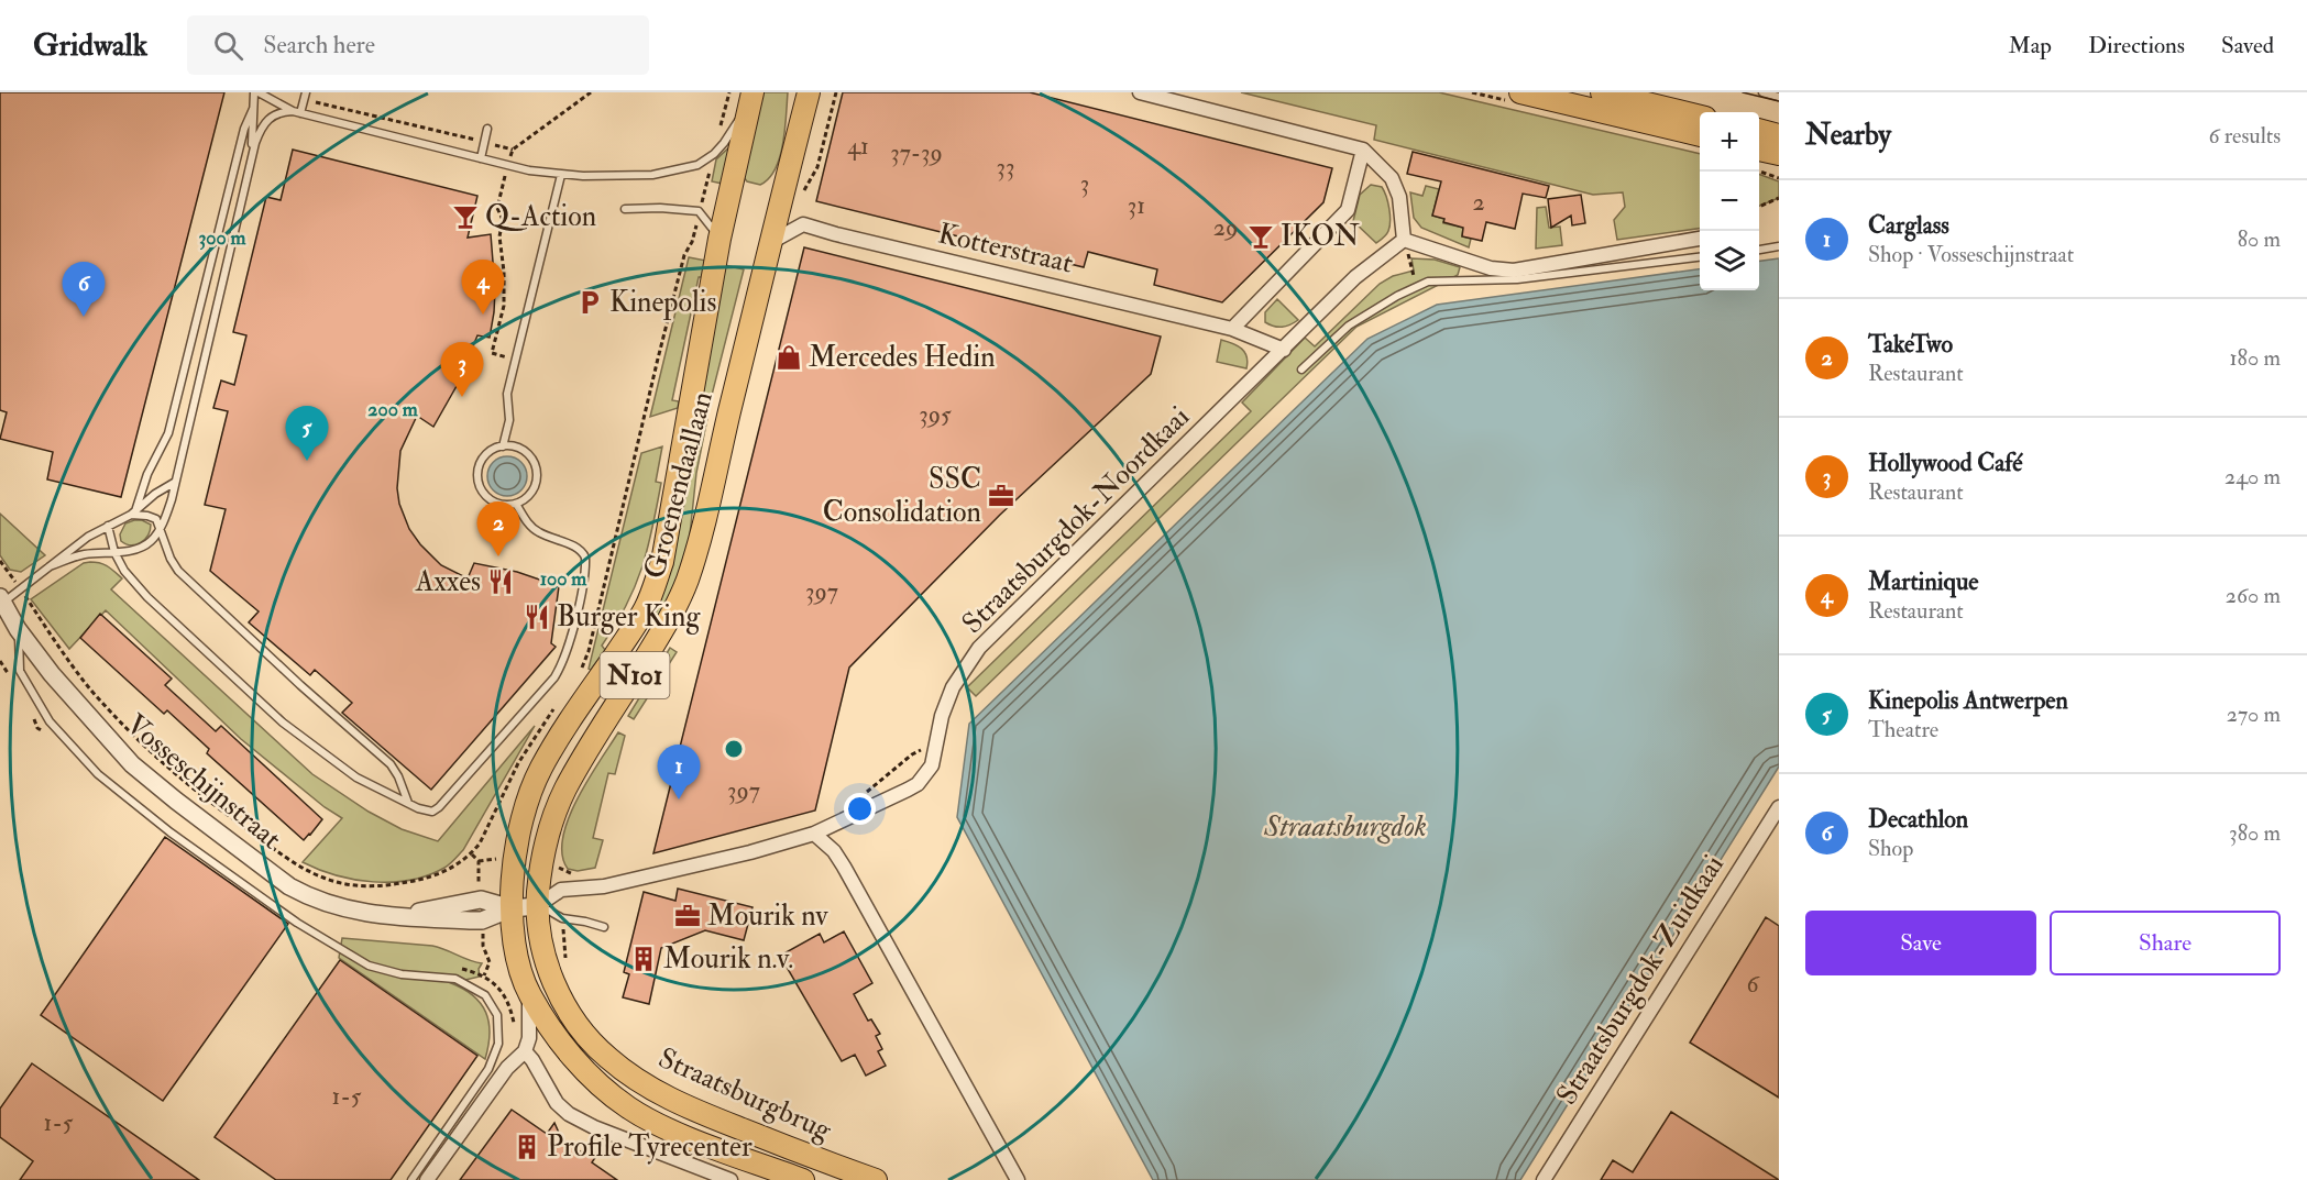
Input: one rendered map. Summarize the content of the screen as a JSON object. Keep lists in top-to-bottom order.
{
  "streets": {
    "main road": ["Groenendaallaan", "N101", "Straatsburgbrug"],
    "street": [
      "Kotterstraat",
      "Straatsburgdok-Noordkaai",
      "Vosseschijnstraat",
      "Straatsburgdok-Zuidkaai"
    ]
  },
  "crossings": [
    ["Kotterstraat", "Groenendaallaan"],
    ["Groenendaallaan", "Vosseschijnstraat"],
    ["Groenendaallaan", "Straatsburgbrug"],
    ["Straatsburgdok-Noordkaai", "Vosseschijnstraat"],
    ["Vosseschijnstraat", "Straatsburgbrug"]
  ],
  "water": ["Straatsburgdok"],
  "places": {
    "bar": ["Q-Action", "IKON"],
    "parking": ["Kinepolis"],
    "shop": ["Mercedes Hedin"],
    "office": ["SSC Consolidation", "Mourik nv"],
    "restaurant": ["Axxes", "Burger King"],
    "building": ["Mourik n.v.", "Profile Tyrecenter"]
  },
  "house_numbers": [
    "41",
    "37-39",
    "33",
    "3",
    "2",
    "31",
    "29",
    "395",
    "397",
    "397",
    "6",
    "1-5",
    "1-5"
  ],
  "page": {
    "header": "Gridwalk",
    "search": "Search here",
    "nav": ["Map", "Directions", "Saved"],
    "heading": ["Nearby", "6 results"],
    "map_buttons": ["+", "−"],
    "list": [
      {
        "mark": "1",
        "name": "Carglass",
        "note": "Shop · Vosseschijnstraat",
        "value": "80 m"
      },
      {
        "mark": "2",
        "name": "TakeTwo",
        "note": "Restaurant",
        "value": "180 m"
      },
      {
        "mark": "3",
        "name": "Hollywood Café",
        "note": "Restaurant",
        "value": "240 m"
      },
      {
        "mark": "4",
        "name": "Martinique",
        "note": "Restaurant",
        "value": "260 m"
      },
      {
        "mark": "5",
        "name": "Kinepolis Antwerpen",
        "note": "Theatre",
        "value": "270 m"
      },
      {
        "mark": "6",
        "name": "Decathlon",
        "note": "Shop",
        "value": "380 m"
      }
    ],
    "pins": [
      "4",
      "6",
      "3",
      "5",
      "2",
      "1"
    ],
    "buttons": ["Save", "Share"]
  },
  "rings": ["300 m", "200 m", "100 m"]
}
